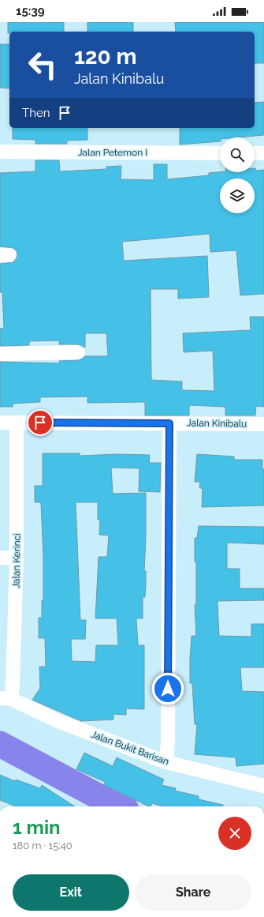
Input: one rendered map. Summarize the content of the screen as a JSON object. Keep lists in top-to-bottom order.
{
  "streets": {
    "street": [
      "Jalan Petemon I",
      "Jalan Kinibalu",
      "Jalan Kerinci",
      "Jalan Bukit Barisan"
    ]
  },
  "crossings": [
    ["Jalan Kinibalu", "Jalan Kerinci"],
    ["Jalan Kerinci", "Jalan Bukit Barisan"]
  ],
  "page": {
    "status": "15:39",
    "turn": ["120 m", "Jalan Kinibalu"],
    "then": "Then",
    "heading": ["1 min", "180 m · 15:40"],
    "buttons": ["Exit", "Share"]
  }
}
